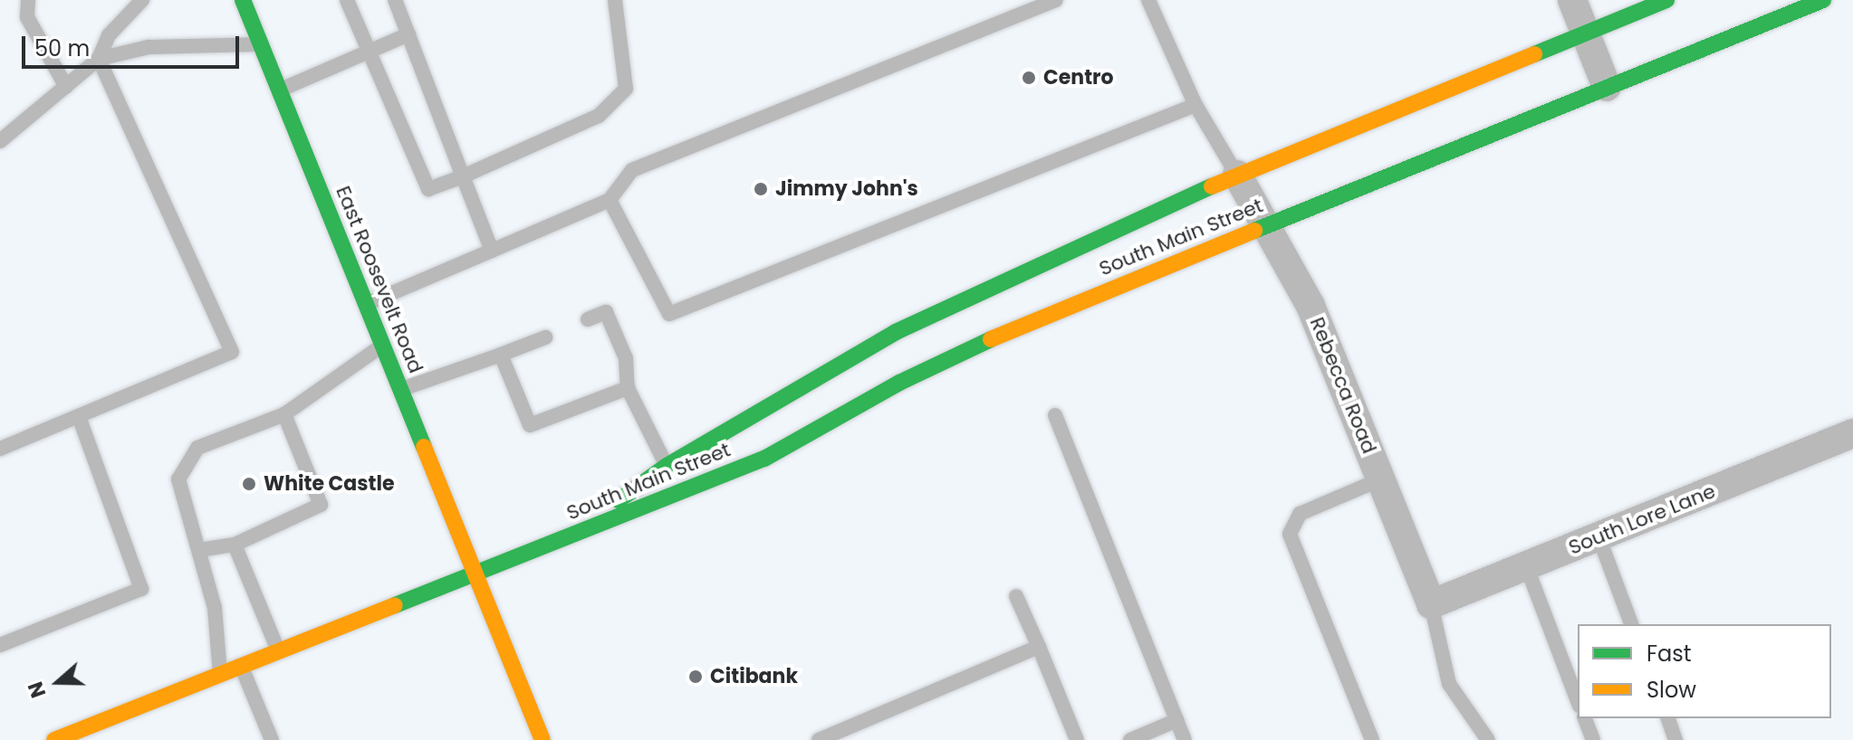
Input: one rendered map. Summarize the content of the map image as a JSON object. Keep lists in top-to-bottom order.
{
  "streets": {
    "street": [
      "South Main Street",
      "East Roosevelt Road",
      "Rebecca Road",
      "South Lore Lane"
    ]
  },
  "crossings": [
    ["South Main Street", "East Roosevelt Road"],
    ["South Main Street", "Rebecca Road"],
    ["Rebecca Road", "South Lore Lane"]
  ],
  "places": [
    "Centro",
    "Jimmy John's",
    "White Castle",
    "Citibank"
  ],
  "legend": ["Fast", "Slow"],
  "scale_bar": "50 m",
  "north": "left"
}
